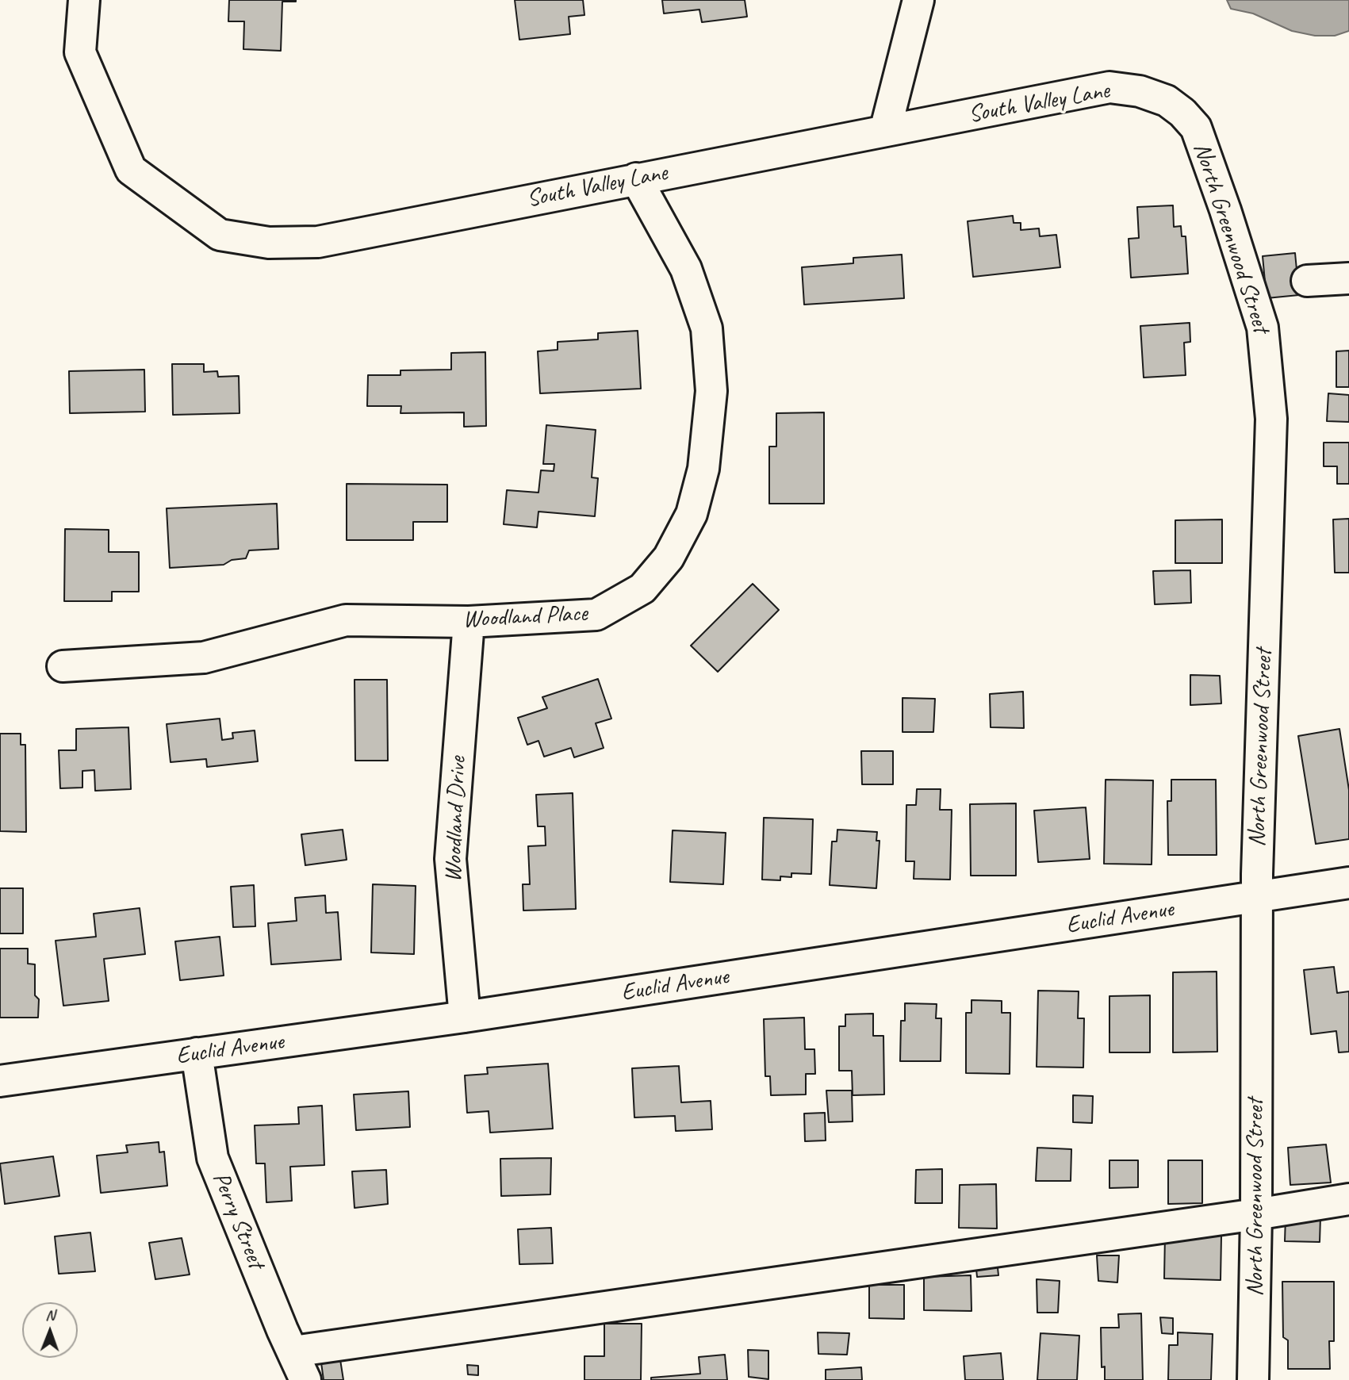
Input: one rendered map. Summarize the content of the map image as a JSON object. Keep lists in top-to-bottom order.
{
  "streets": {
    "street": [
      "South Valley Lane",
      "North Greenwood Street",
      "Woodland Place",
      "Woodland Drive",
      "Euclid Avenue",
      "Perry Street"
    ]
  },
  "crossings": [
    ["South Valley Lane", "North Greenwood Street"],
    ["South Valley Lane", "Woodland Place"],
    ["North Greenwood Street", "Euclid Avenue"],
    ["Woodland Place", "Woodland Drive"],
    ["Woodland Drive", "Euclid Avenue"],
    ["Euclid Avenue", "Perry Street"]
  ],
  "north": "top"
}
